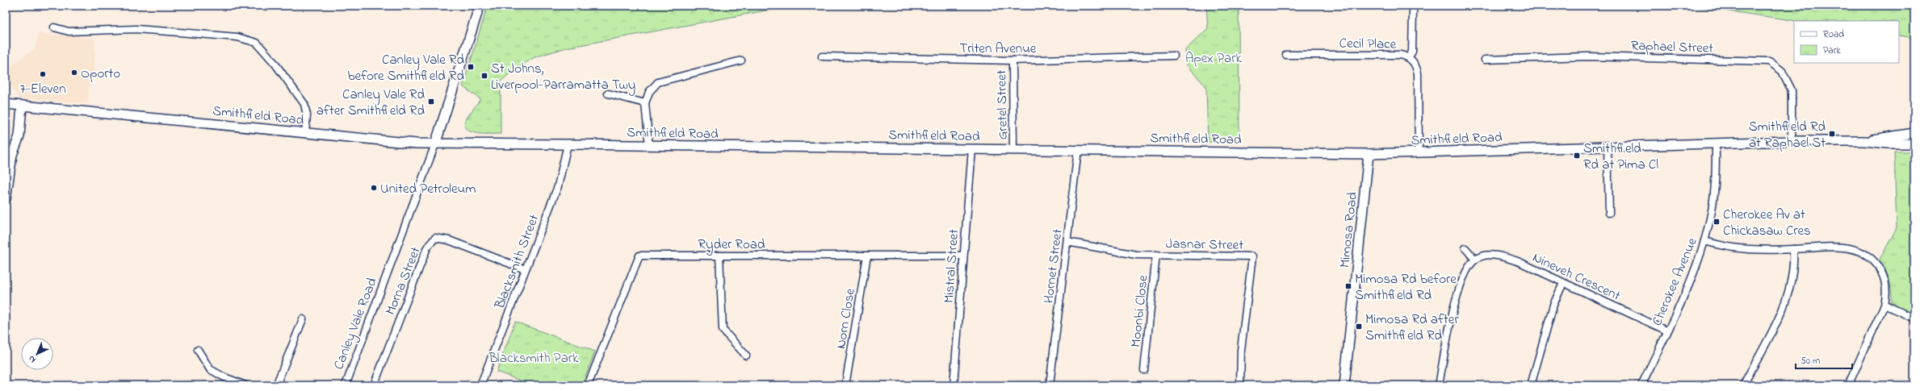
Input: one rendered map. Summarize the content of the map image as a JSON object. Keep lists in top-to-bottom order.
{
  "streets": {
    "main road": ["Smithfield Road", "Mimosa Road"],
    "street": [
      "Cecil Place",
      "Raphael Street",
      "Triten Avenue",
      "Gretel Street",
      "Ryder Road",
      "Jasnar Street",
      "Blacksmith Street",
      "Mistral Street",
      "Hornet Street",
      "Nineveh Crescent",
      "Morna Street",
      "Cherokee Avenue",
      "Moonbi Close",
      "Norn Close",
      "Canley Vale Road"
    ]
  },
  "crossings": [
    ["Cecil Place", "Smithfield Road"],
    ["Raphael Street", "Smithfield Road"],
    ["Triten Avenue", "Gretel Street"],
    ["Gretel Street", "Smithfield Road"],
    ["Smithfield Road", "Mimosa Road"],
    ["Smithfield Road", "Blacksmith Street"],
    ["Smithfield Road", "Mistral Street"],
    ["Smithfield Road", "Hornet Street"],
    ["Smithfield Road", "Cherokee Avenue"],
    ["Smithfield Road", "Canley Vale Road"],
    ["Ryder Road", "Mistral Street"],
    ["Ryder Road", "Norn Close"],
    ["Jasnar Street", "Hornet Street"],
    ["Jasnar Street", "Moonbi Close"],
    ["Blacksmith Street", "Morna Street"],
    ["Nineveh Crescent", "Cherokee Avenue"]
  ],
  "parks": ["Apex Park", "Blacksmith Park"],
  "places": {
    "transit": [
      "Canley Vale Rd before Smithfield Rd",
      "St Johns, Liverpool-Parramatta Twy",
      "Canley Vale Rd after Smithfield Rd",
      "Smithfield Rd at Raphael St",
      "Smithfield Rd at Pima Cl",
      "Cherokee Av at Chickasaw Cres",
      "Mimosa Rd before Smithfield Rd",
      "Mimosa Rd after Smithfield Rd"
    ],
    "other": ["Oporto", "7-Eleven", "United Petroleum"]
  },
  "legend": ["Road", "Park"],
  "scale_bar": "50 m",
  "north": "bottom left"
}
